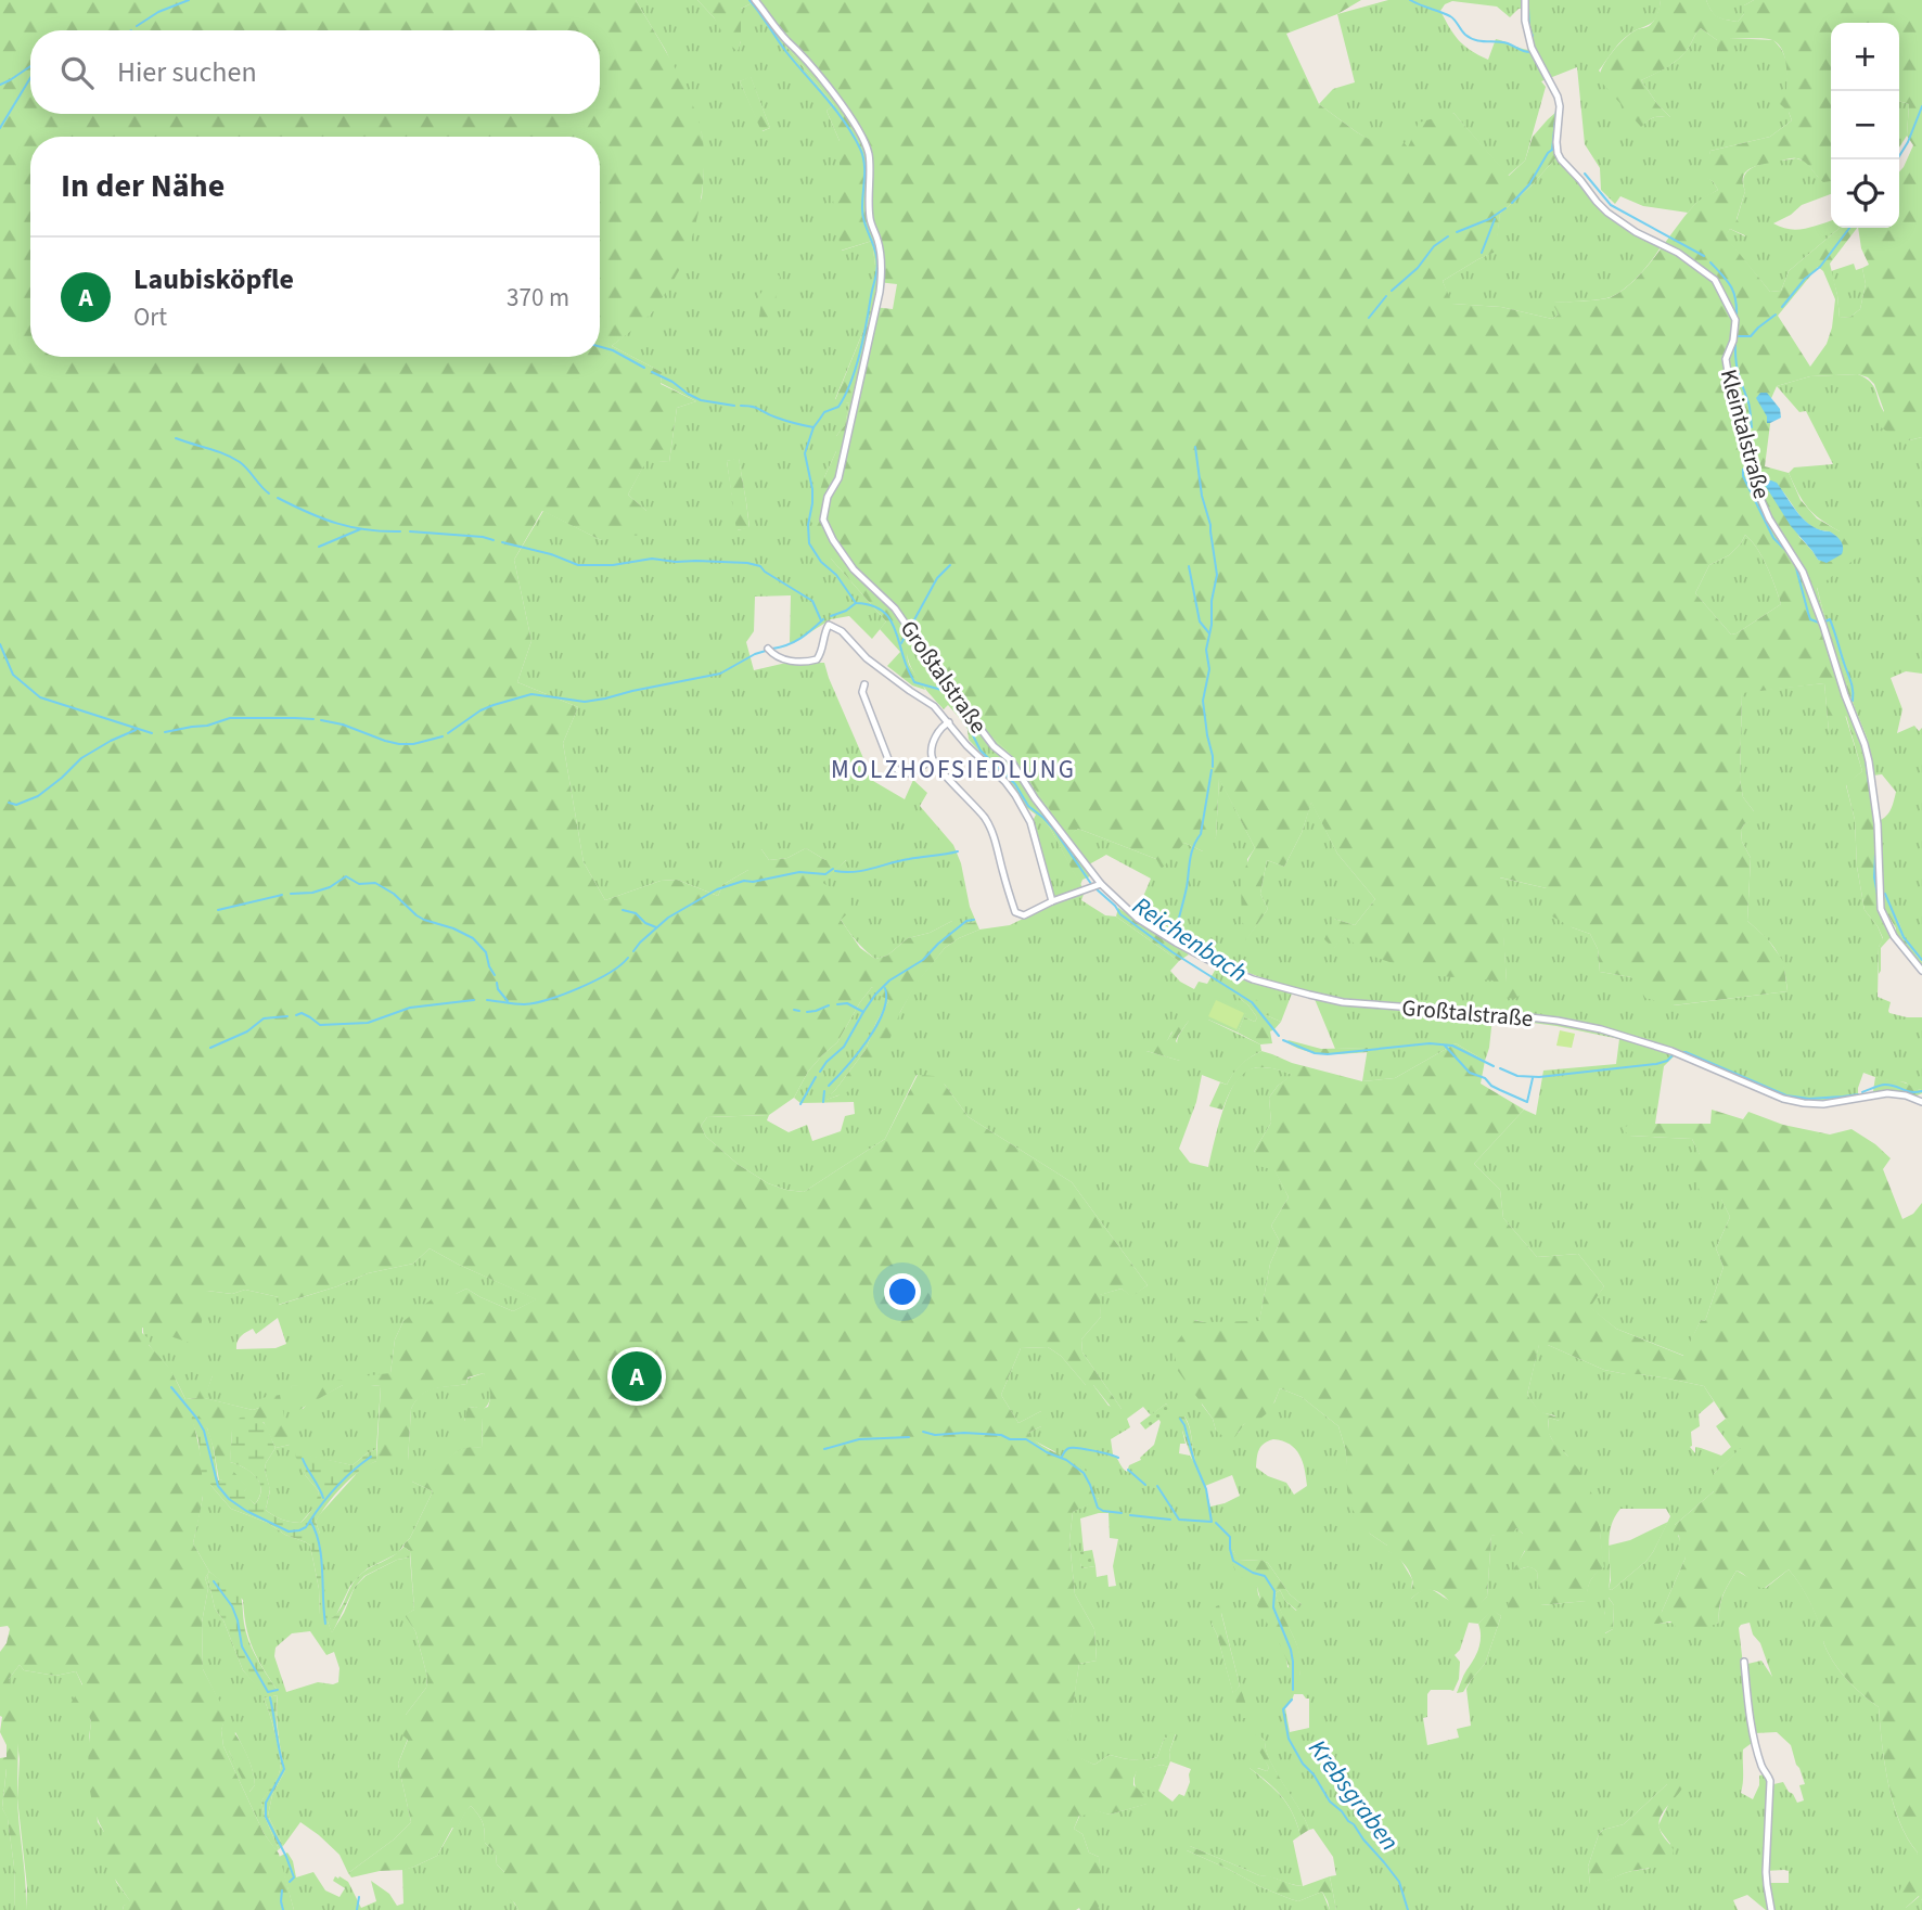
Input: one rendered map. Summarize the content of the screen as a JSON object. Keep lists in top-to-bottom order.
{
  "streets": {
    "street": ["Kleintalstraße", "Großtalstraße"]
  },
  "districts": ["MOLZHOFSIEDLUNG"],
  "water": ["Reichenbach", "Krebsgraben"],
  "page": {
    "map_buttons": ["+", "−"],
    "search": "Hier suchen",
    "heading": "In der Nähe",
    "list": [
      {
        "mark": "A",
        "name": "Laubisköpfle",
        "note": "Ort",
        "value": "370 m"
      }
    ],
    "pins": "A"
  }
}
